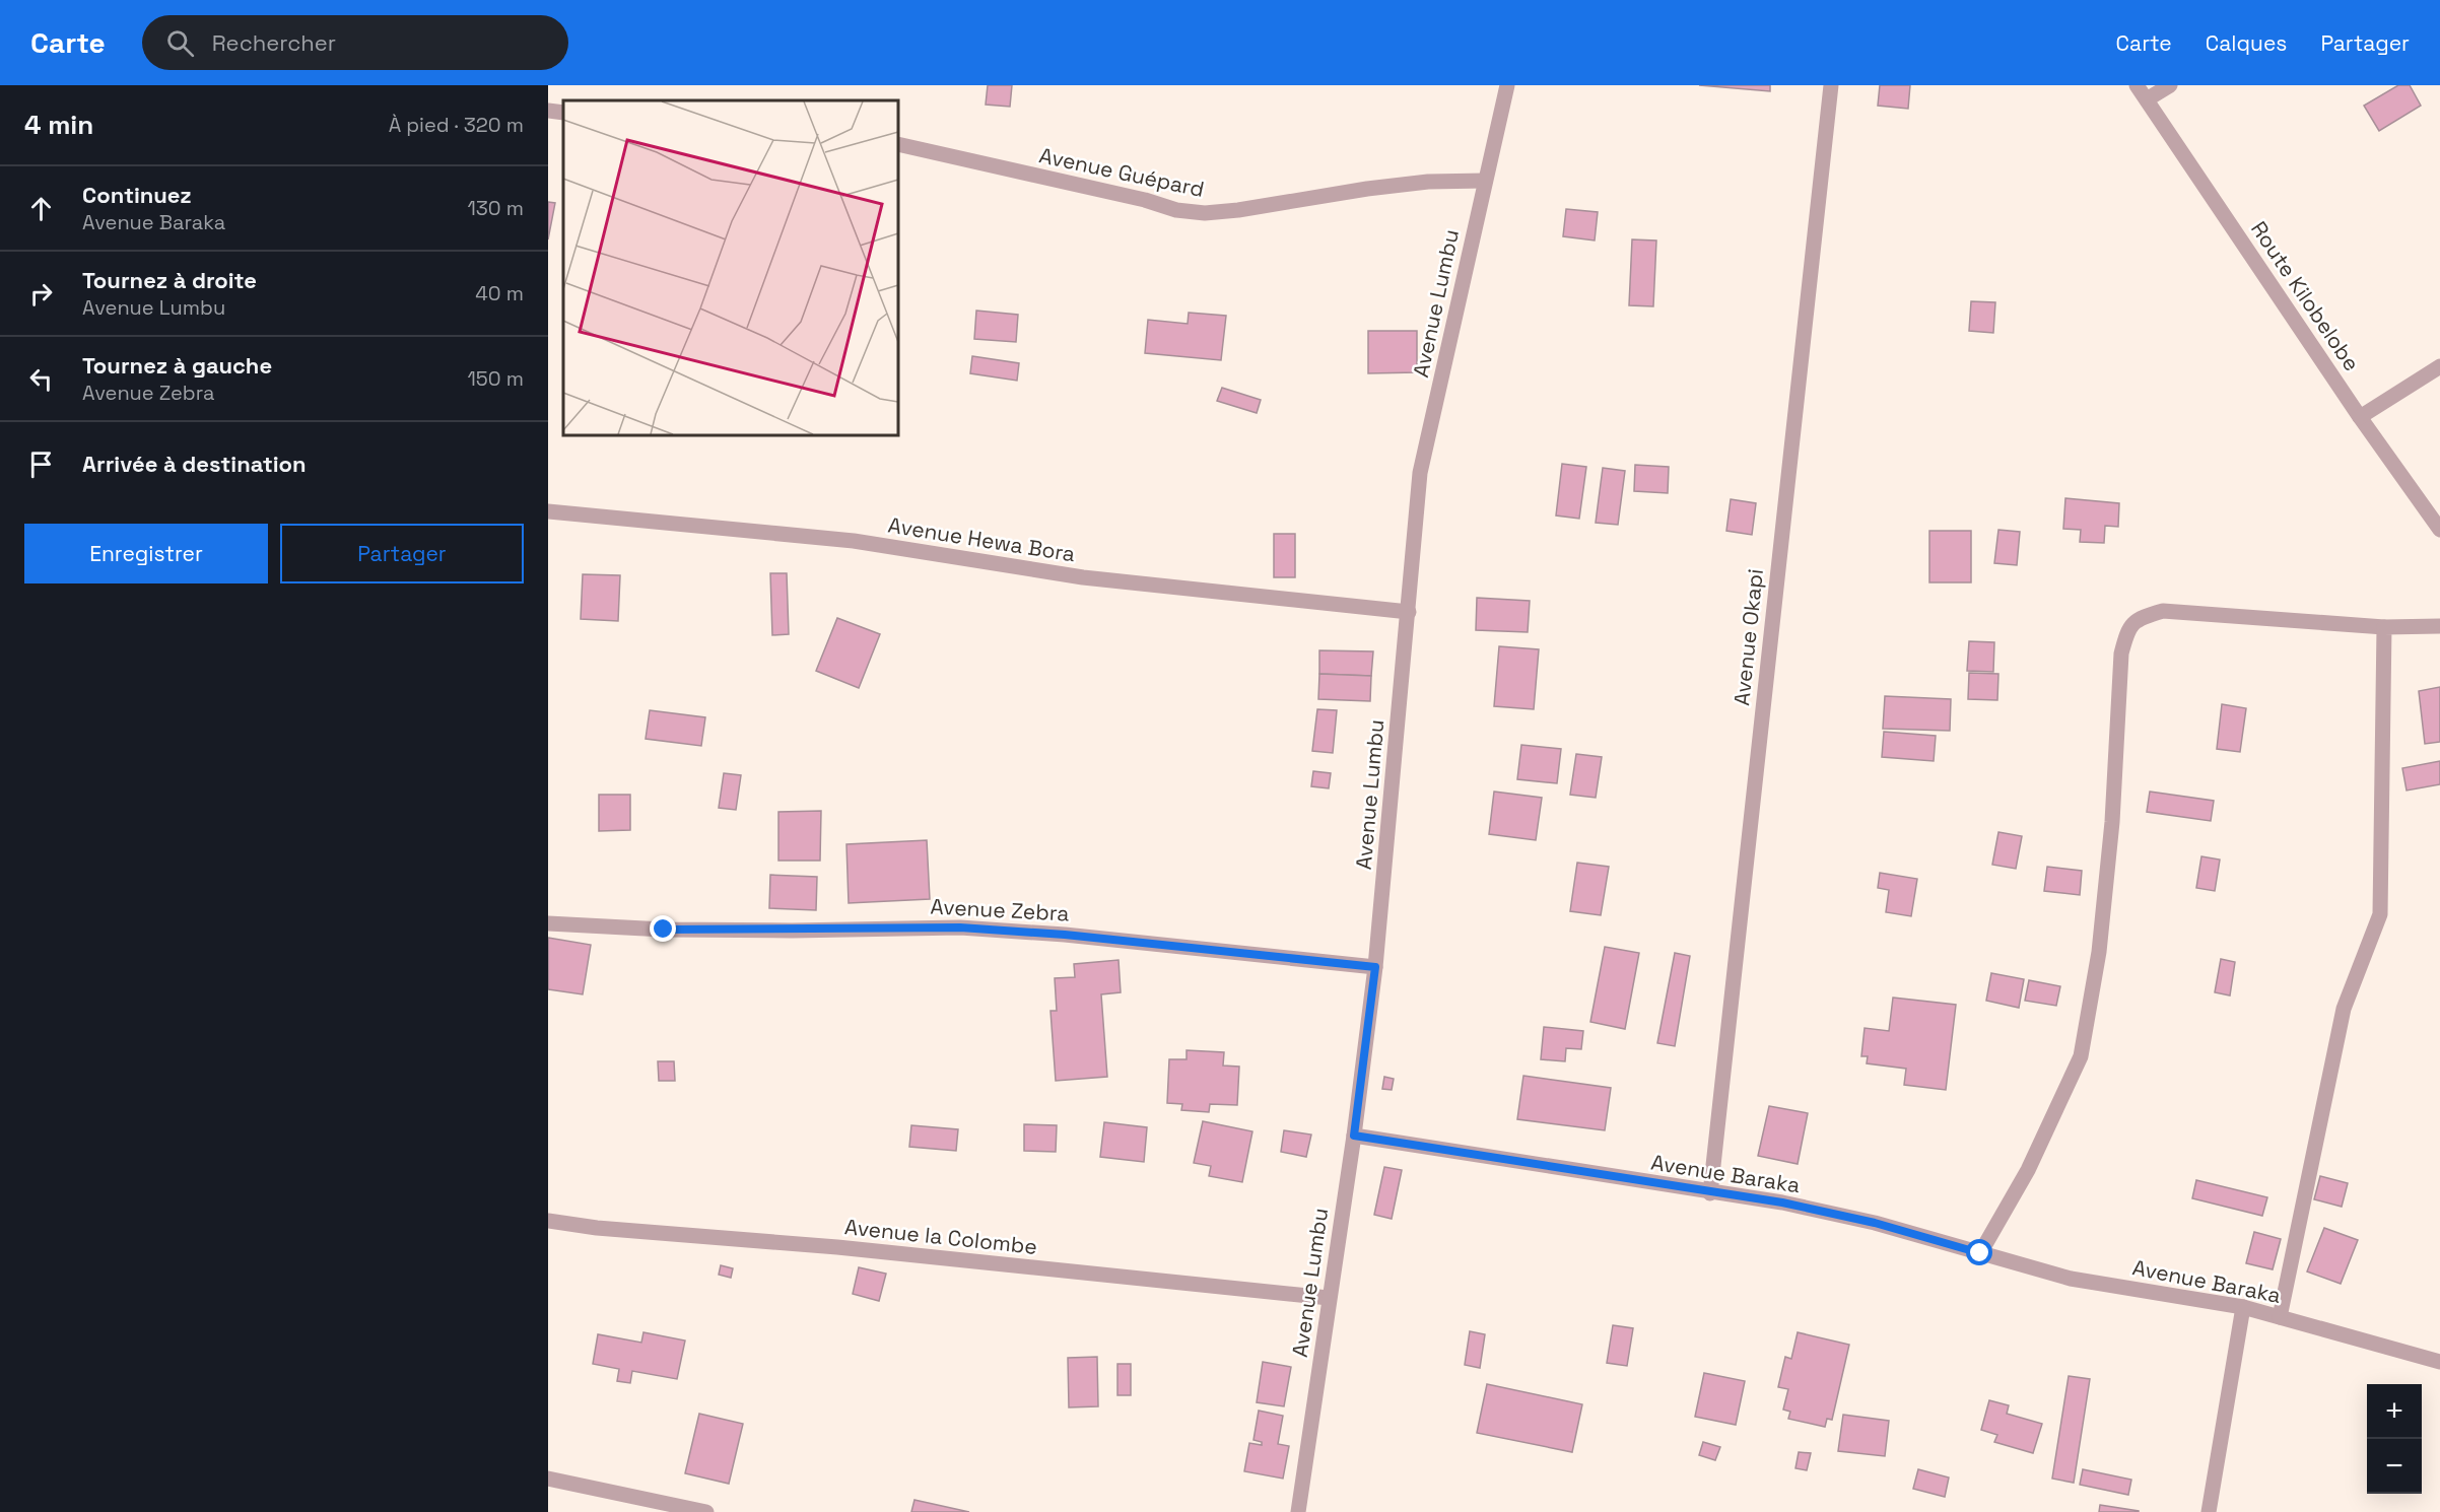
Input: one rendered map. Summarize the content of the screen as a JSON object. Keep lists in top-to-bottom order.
{
  "streets": {
    "street": [
      "Avenue Guépard",
      "Route Kilobelobe",
      "Avenue Lumbu",
      "Avenue Hewa Bora",
      "Avenue Okapi",
      "Avenue Zebra",
      "Avenue Baraka",
      "Avenue la Colombe"
    ]
  },
  "crossings": [
    ["Avenue Guépard", "Avenue Lumbu"],
    ["Avenue Lumbu", "Avenue Hewa Bora"],
    ["Avenue Lumbu", "Avenue Zebra"],
    ["Avenue Lumbu", "Avenue Baraka"],
    ["Avenue Lumbu", "Avenue la Colombe"],
    ["Avenue Okapi", "Avenue Baraka"]
  ],
  "page": {
    "header": "Carte",
    "search": "Rechercher",
    "nav": ["Carte", "Calques", "Partager"],
    "heading": ["4 min", "À pied · 320 m"],
    "list": [
      ["Continuez", "Avenue Baraka", "130 m"],
      ["Tournez à droite", "Avenue Lumbu", "40 m"],
      ["Tournez à gauche", "Avenue Zebra", "150 m"],
      "Arrivée à destination"
    ],
    "buttons": ["Enregistrer", "Partager"],
    "map_buttons": ["+", "−"]
  }
}
